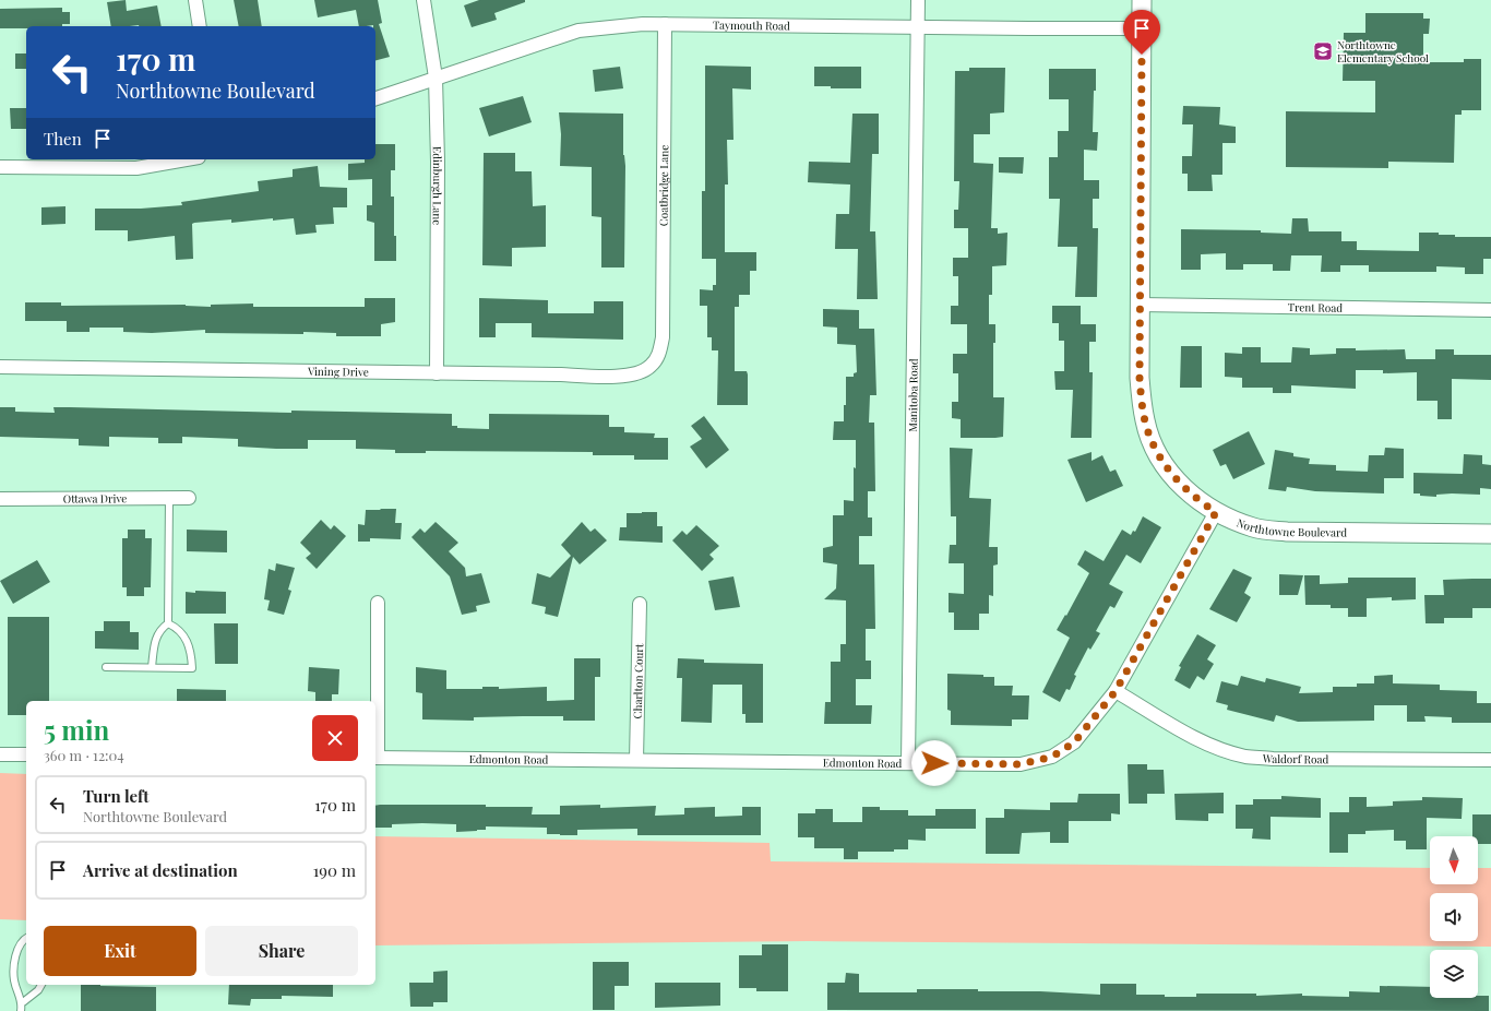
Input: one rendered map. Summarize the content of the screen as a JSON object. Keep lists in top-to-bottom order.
{
  "streets": {
    "street": [
      "Taymouth Road",
      "Edinburgh Lane",
      "Coatbridge Lane",
      "Trent Road",
      "Vining Drive",
      "Manitoba Road",
      "Ottawa Drive",
      "Northtowne Boulevard",
      "Charlton Court",
      "Waldorf Road",
      "Edmonton Road"
    ]
  },
  "crossings": [
    ["Taymouth Road", "Edinburgh Lane"],
    ["Taymouth Road", "Coatbridge Lane"],
    ["Taymouth Road", "Manitoba Road"],
    ["Taymouth Road", "Northtowne Boulevard"],
    ["Edinburgh Lane", "Vining Drive"],
    ["Coatbridge Lane", "Vining Drive"],
    ["Trent Road", "Northtowne Boulevard"],
    ["Manitoba Road", "Edmonton Road"],
    ["Northtowne Boulevard", "Edmonton Road"],
    ["Charlton Court", "Edmonton Road"],
    ["Waldorf Road", "Edmonton Road"]
  ],
  "places": {
    "school or university": ["Northtowne Elementary School"]
  },
  "north": "bottom",
  "page": {
    "turn": ["170 m", "Northtowne Boulevard"],
    "then": "Then",
    "heading": ["5 min", "360 m · 12:04"],
    "list": [
      {
        "name": "Turn left",
        "note": "Northtowne Boulevard",
        "value": "170 m"
      },
      {
        "name": "Arrive at destination",
        "value": "190 m"
      }
    ],
    "buttons": ["Exit", "Share"]
  }
}
